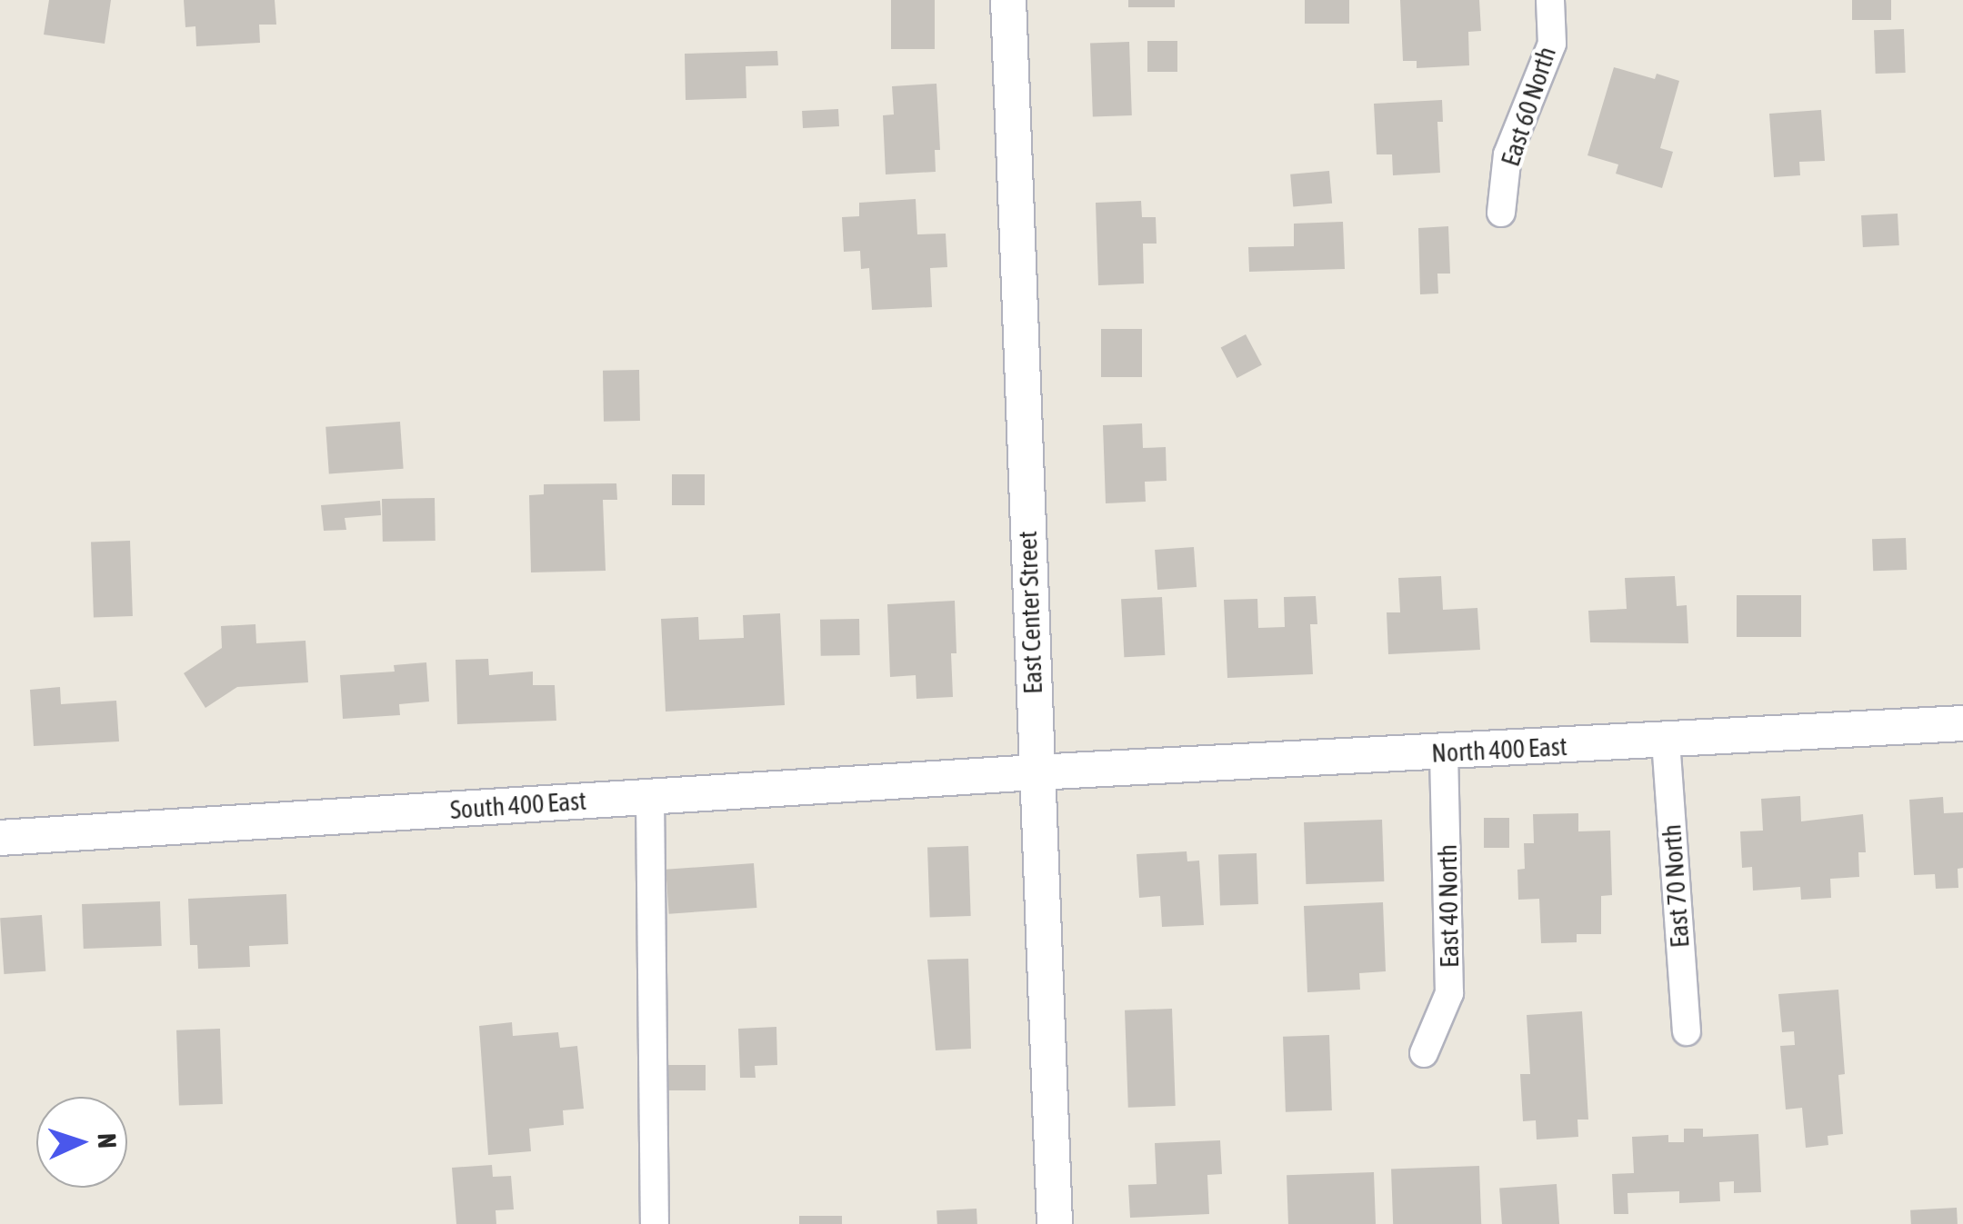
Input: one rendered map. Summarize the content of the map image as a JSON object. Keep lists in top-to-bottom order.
{
  "streets": {
    "street": [
      "East 60 North",
      "East Center Street",
      "North 400 East",
      "South 400 East",
      "East 70 North",
      "East 40 North"
    ]
  },
  "crossings": [
    ["East Center Street", "North 400 East"],
    ["East Center Street", "South 400 East"],
    ["North 400 East", "South 400 East"],
    ["North 400 East", "East 70 North"],
    ["North 400 East", "East 40 North"]
  ],
  "north": "right"
}
